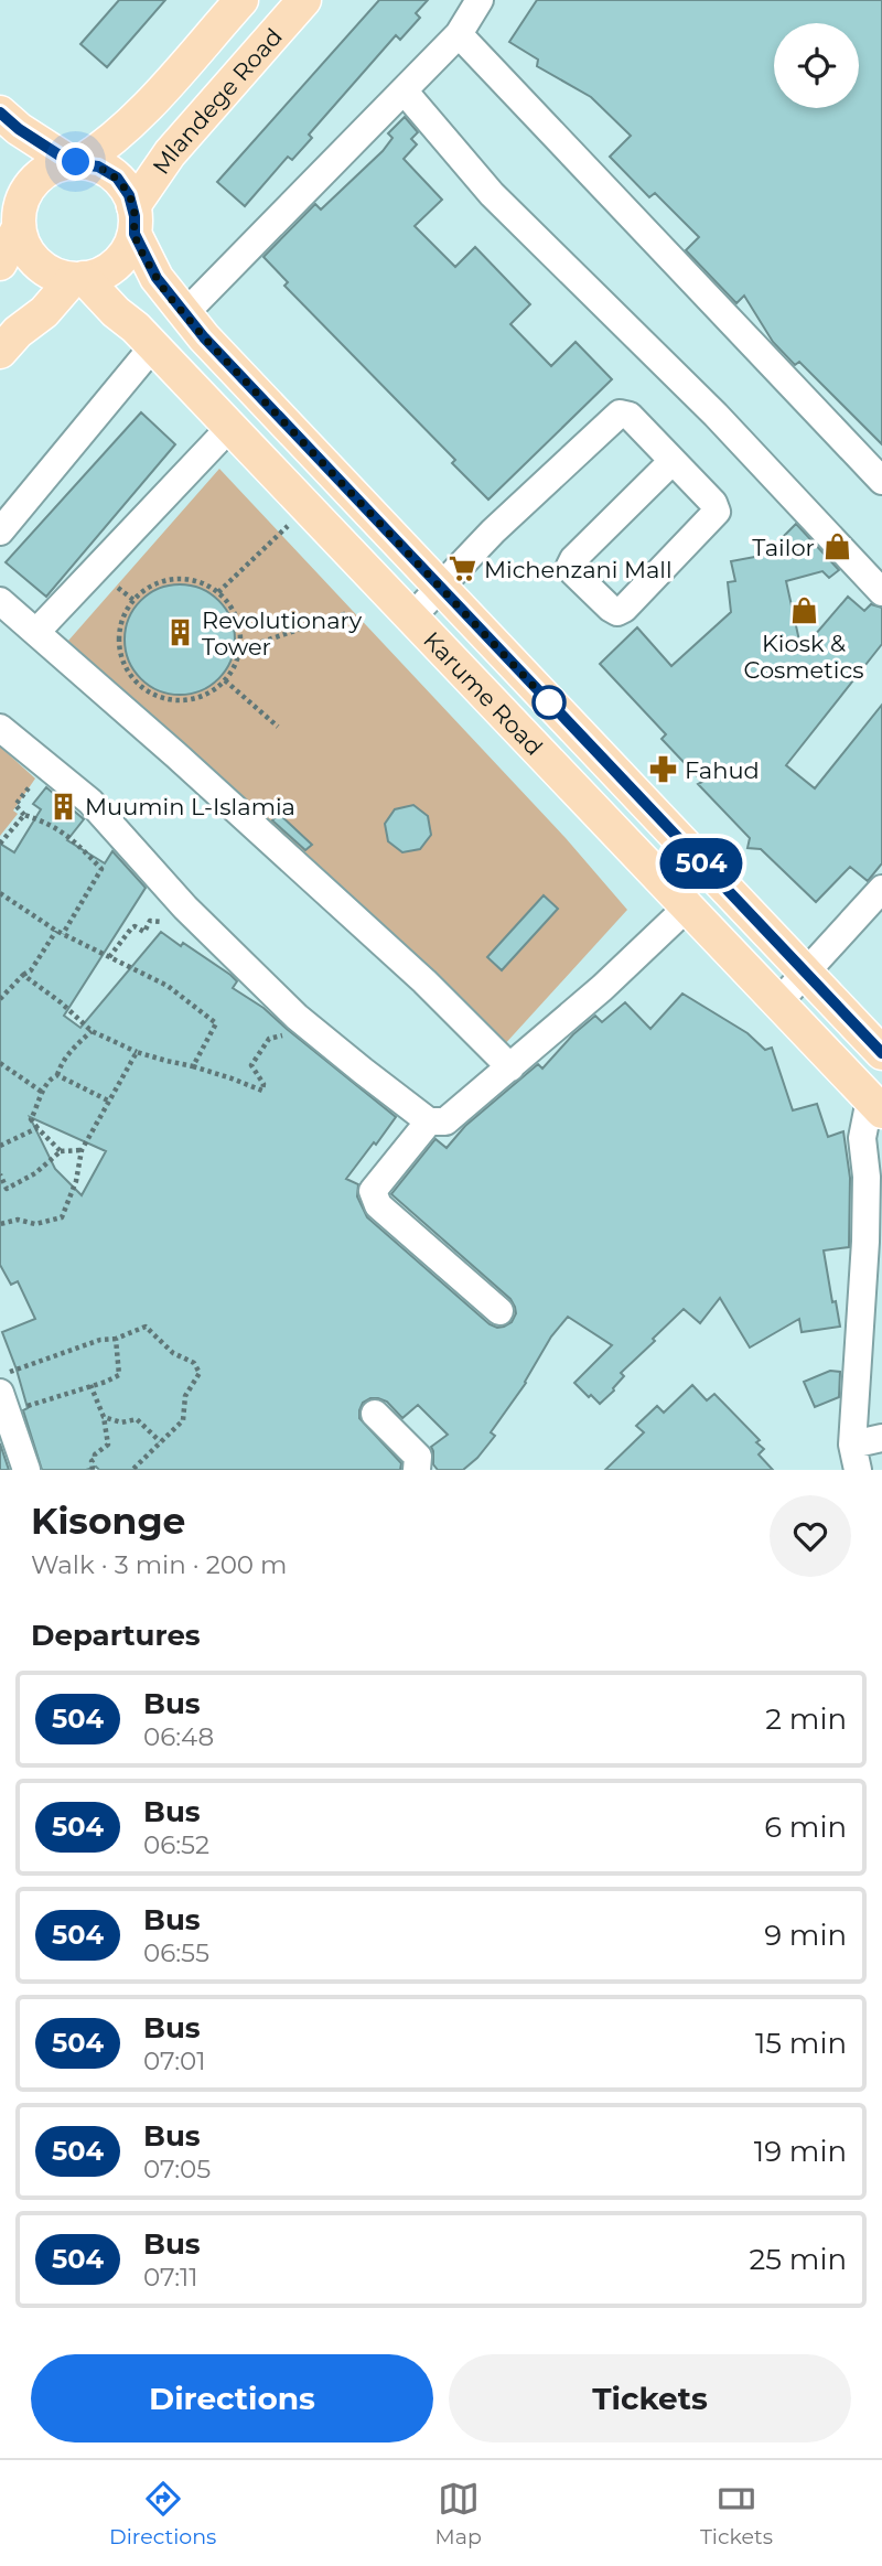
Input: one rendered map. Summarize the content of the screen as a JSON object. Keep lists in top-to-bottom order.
{
  "streets": {
    "main road": ["Mlandege Road", "Karume Road"]
  },
  "crossings": [
    ["Mlandege Road", "Karume Road"]
  ],
  "places": {
    "shop": ["Tailor", "Kiosk & Cosmetics"],
    "supermarket": ["Michenzani Mall"],
    "building": ["Revolutionary Tower", "Muumin L-Islamia"],
    "pharmacy": ["Fahud"]
  },
  "lines": ["bus line 504"],
  "page": {
    "on_map": "504",
    "heading": [
      ["Kisonge", "Walk · 3 min · 200 m"],
      "Departures"
    ],
    "list": [
      {
        "mark": "504",
        "name": "Bus",
        "note": "06:48",
        "value": "2 min"
      },
      {
        "mark": "504",
        "name": "Bus",
        "note": "06:52",
        "value": "6 min"
      },
      {
        "mark": "504",
        "name": "Bus",
        "note": "06:55",
        "value": "9 min"
      },
      {
        "mark": "504",
        "name": "Bus",
        "note": "07:01",
        "value": "15 min"
      },
      {
        "mark": "504",
        "name": "Bus",
        "note": "07:05",
        "value": "19 min"
      },
      {
        "mark": "504",
        "name": "Bus",
        "note": "07:11",
        "value": "25 min"
      }
    ],
    "buttons": ["Directions", "Tickets"],
    "tabs": ["Directions", "Map", "Tickets"]
  }
}
